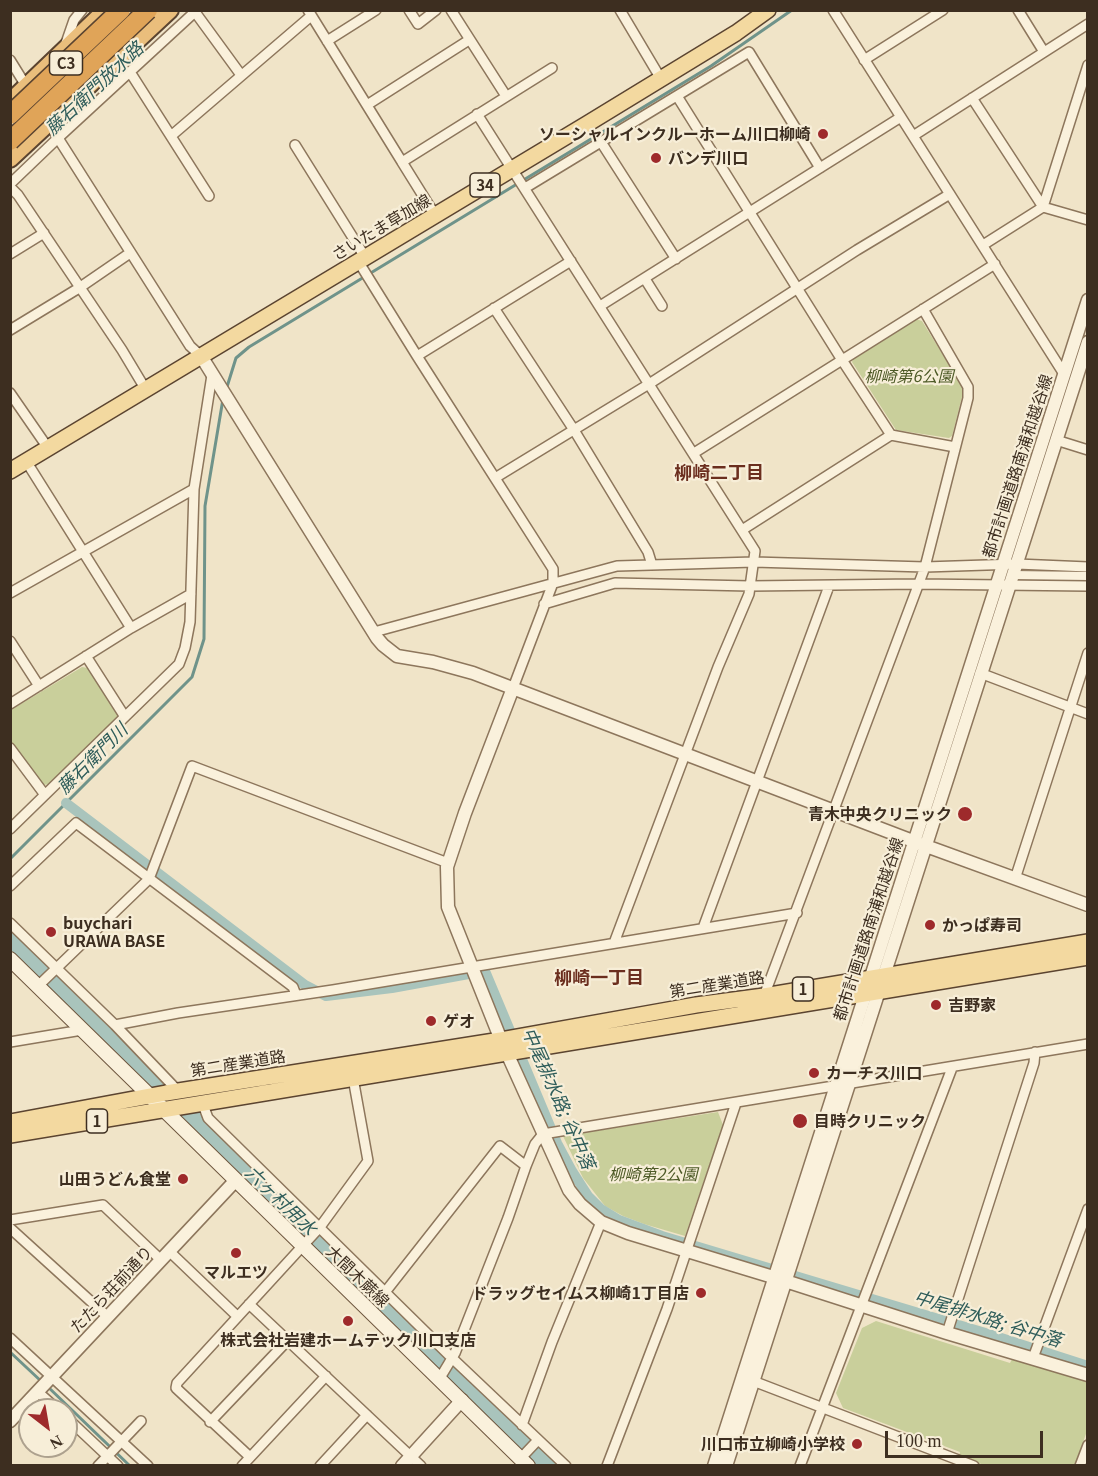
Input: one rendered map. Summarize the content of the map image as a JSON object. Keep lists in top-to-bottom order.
{
  "streets": {
    "highway": ["C3"],
    "main road": [
      "34",
      "さいたま草加線",
      "第二産業道路",
      "1",
      "大間木蕨線"
    ],
    "street": ["都市計画道路南浦和越谷線", "たたら荘前通り"]
  },
  "crossings": [
    ["都市計画道路南浦和越谷線", "第二産業道路"],
    ["第二産業道路", "大間木蕨線"],
    ["大間木蕨線", "たたら荘前通り"]
  ],
  "districts": ["柳崎二丁目", "柳崎一丁目"],
  "water": [
    "藤右衛門放水路",
    "藤右衛門川",
    "中尾排水路; 谷中落",
    "六ヶ村用水"
  ],
  "parks": ["柳崎第6公園", "柳崎第2公園"],
  "places": [
    "ソーシャルインクルーホーム川口柳崎",
    "バンデ川口",
    "青木中央クリニック",
    "かっぱ寿司",
    "buychari URAWA BASE",
    "吉野家",
    "ゲオ",
    "カーチス川口",
    "目時クリニック",
    "山田うどん食堂",
    "マルエツ",
    "ドラッグセイムス柳崎1丁目店",
    "株式会社岩建ホームテック川口支店",
    "川口市立柳崎小学校"
  ],
  "scale_bar": "100 m",
  "north": "bottom right"
}
